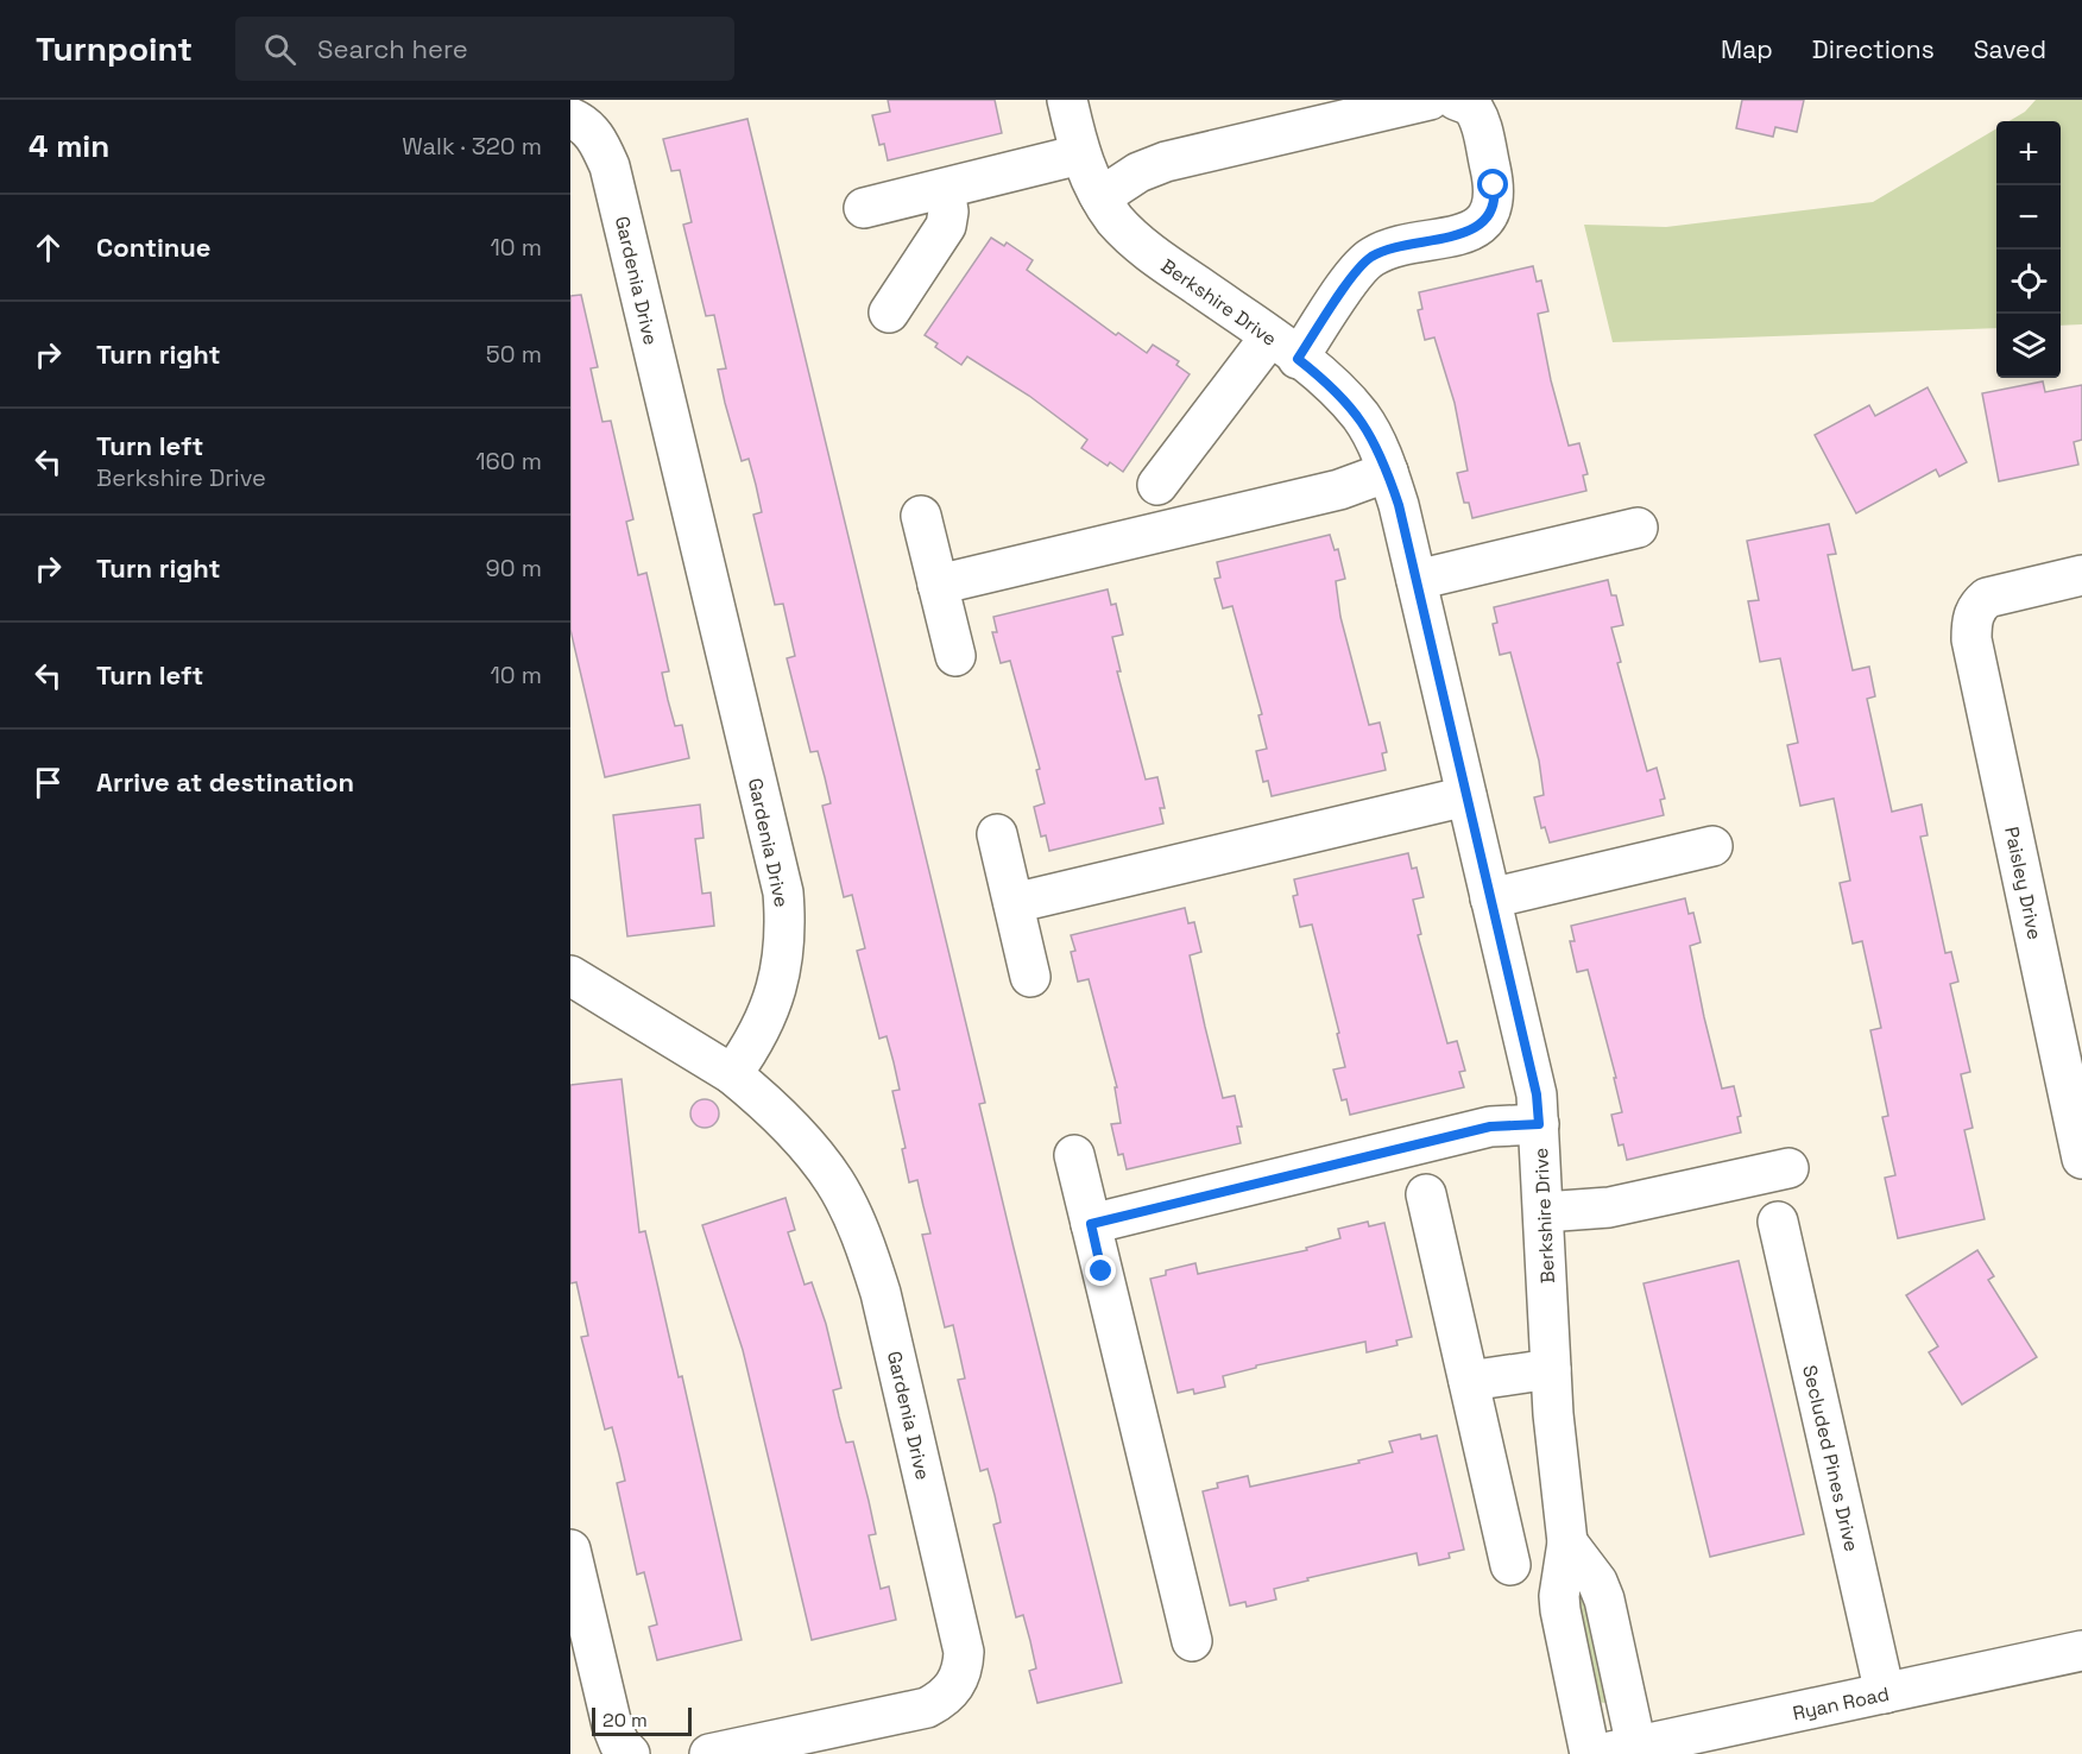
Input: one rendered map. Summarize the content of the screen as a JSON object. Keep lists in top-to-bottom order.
{
  "streets": {
    "street": [
      "Gardenia Drive",
      "Berkshire Drive",
      "Paisley Drive",
      "Secluded Pines Drive",
      "Ryan Road"
    ]
  },
  "crossings": [
    ["Secluded Pines Drive", "Ryan Road"]
  ],
  "scale_bar": "20 m",
  "page": {
    "header": "Turnpoint",
    "search": "Search here",
    "nav": ["Map", "Directions", "Saved"],
    "heading": ["4 min", "Walk · 320 m"],
    "map_buttons": ["+", "−"],
    "list": [
      ["Continue", "10 m"],
      ["Turn right", "50 m"],
      ["Turn left", "Berkshire Drive", "160 m"],
      ["Turn right", "90 m"],
      ["Turn left", "10 m"],
      "Arrive at destination"
    ],
    "scale": "20 m"
  }
}
